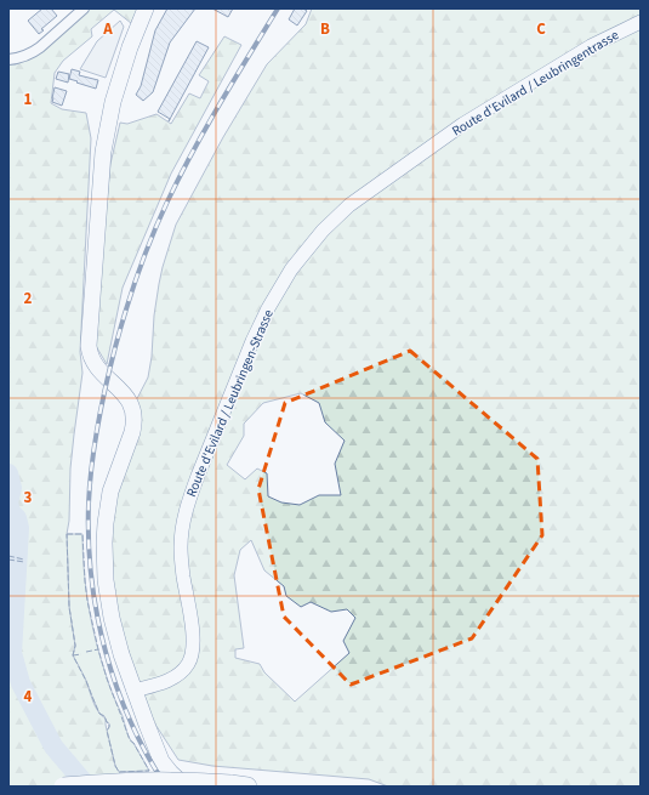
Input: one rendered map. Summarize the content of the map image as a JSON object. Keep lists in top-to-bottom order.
{
  "streets": {
    "street": ["Route d'Evilard / Leubringentrasse", "Route d'Evilard / Leubringen-Strasse"]
  },
  "crossings": [
    ["Route d'Evilard / Leubringentrasse", "Route d'Evilard / Leubringen-Strasse"]
  ],
  "grid": {
    "columns": ["A", "B", "C"],
    "rows": [
      "1",
      "2",
      "3",
      "4"
    ]
  }
}
